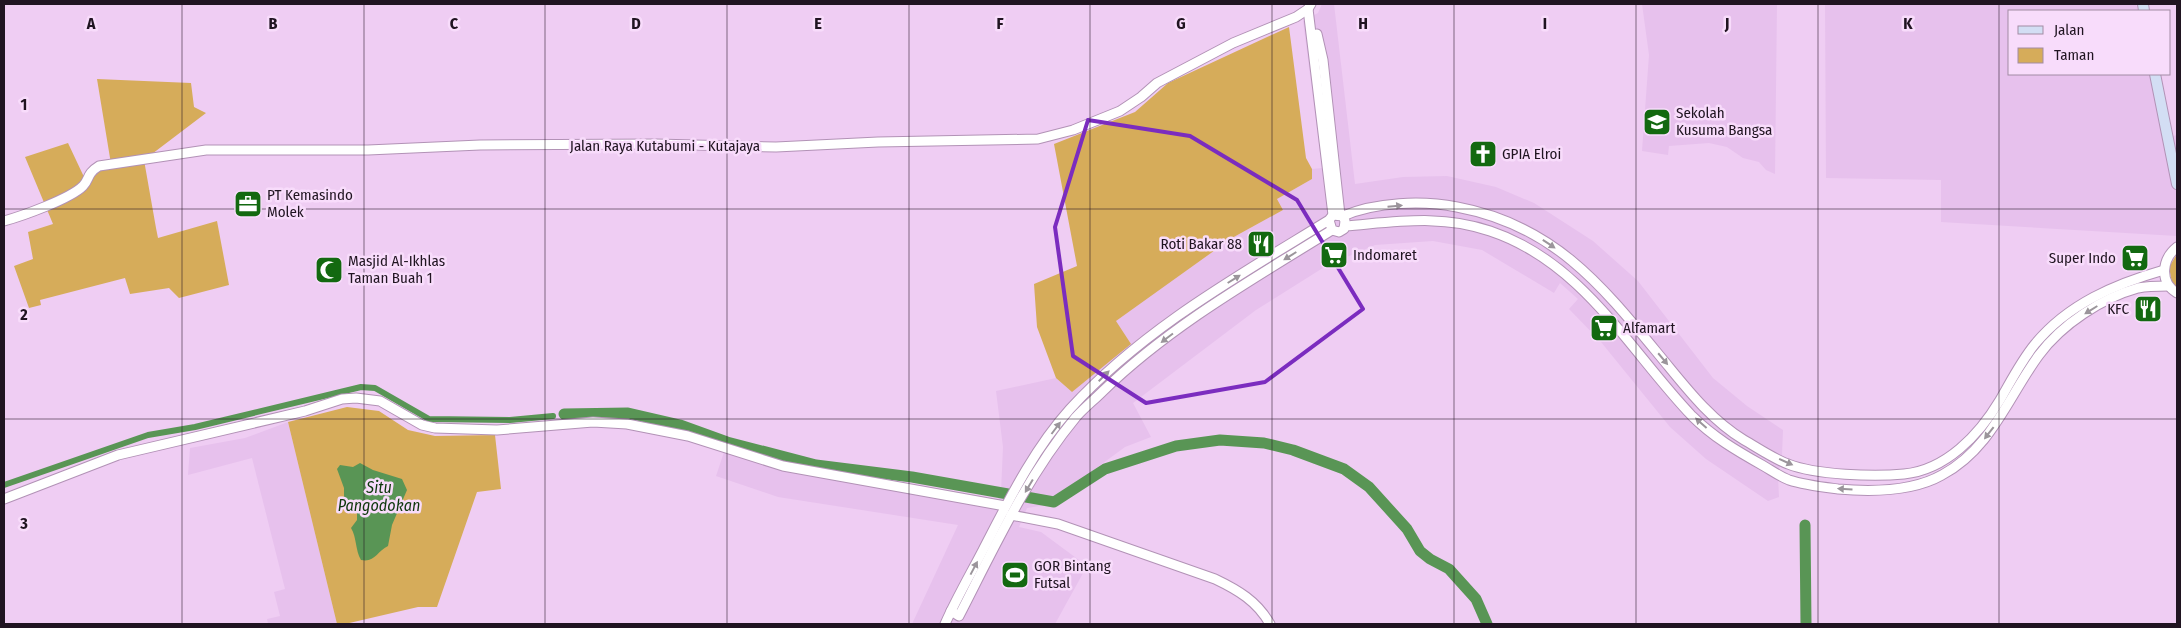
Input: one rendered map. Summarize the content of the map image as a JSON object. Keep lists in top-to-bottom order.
{
  "streets": {
    "street": ["Jalan Raya Kutabumi - Kutajaya"]
  },
  "water": ["Situ Pangodokan"],
  "places": {
    "school or university": ["Sekolah Kusuma Bangsa"],
    "church": ["GPIA Elroi"],
    "office": ["PT Kemasindo Molek"],
    "restaurant": ["Roti Bakar 88", "KFC"],
    "supermarket": ["Indomaret", "Super Indo", "Alfamart"],
    "mosque": ["Masjid Al-Ikhlas Taman Buah 1"],
    "sports": ["GOR Bintang Futsal"]
  },
  "legend": ["Jalan", "Taman"],
  "grid": {
    "columns": [
      "A",
      "B",
      "C",
      "D",
      "E",
      "F",
      "G",
      "H",
      "I",
      "J",
      "K"
    ],
    "rows": ["1", "2", "3"]
  }
}
